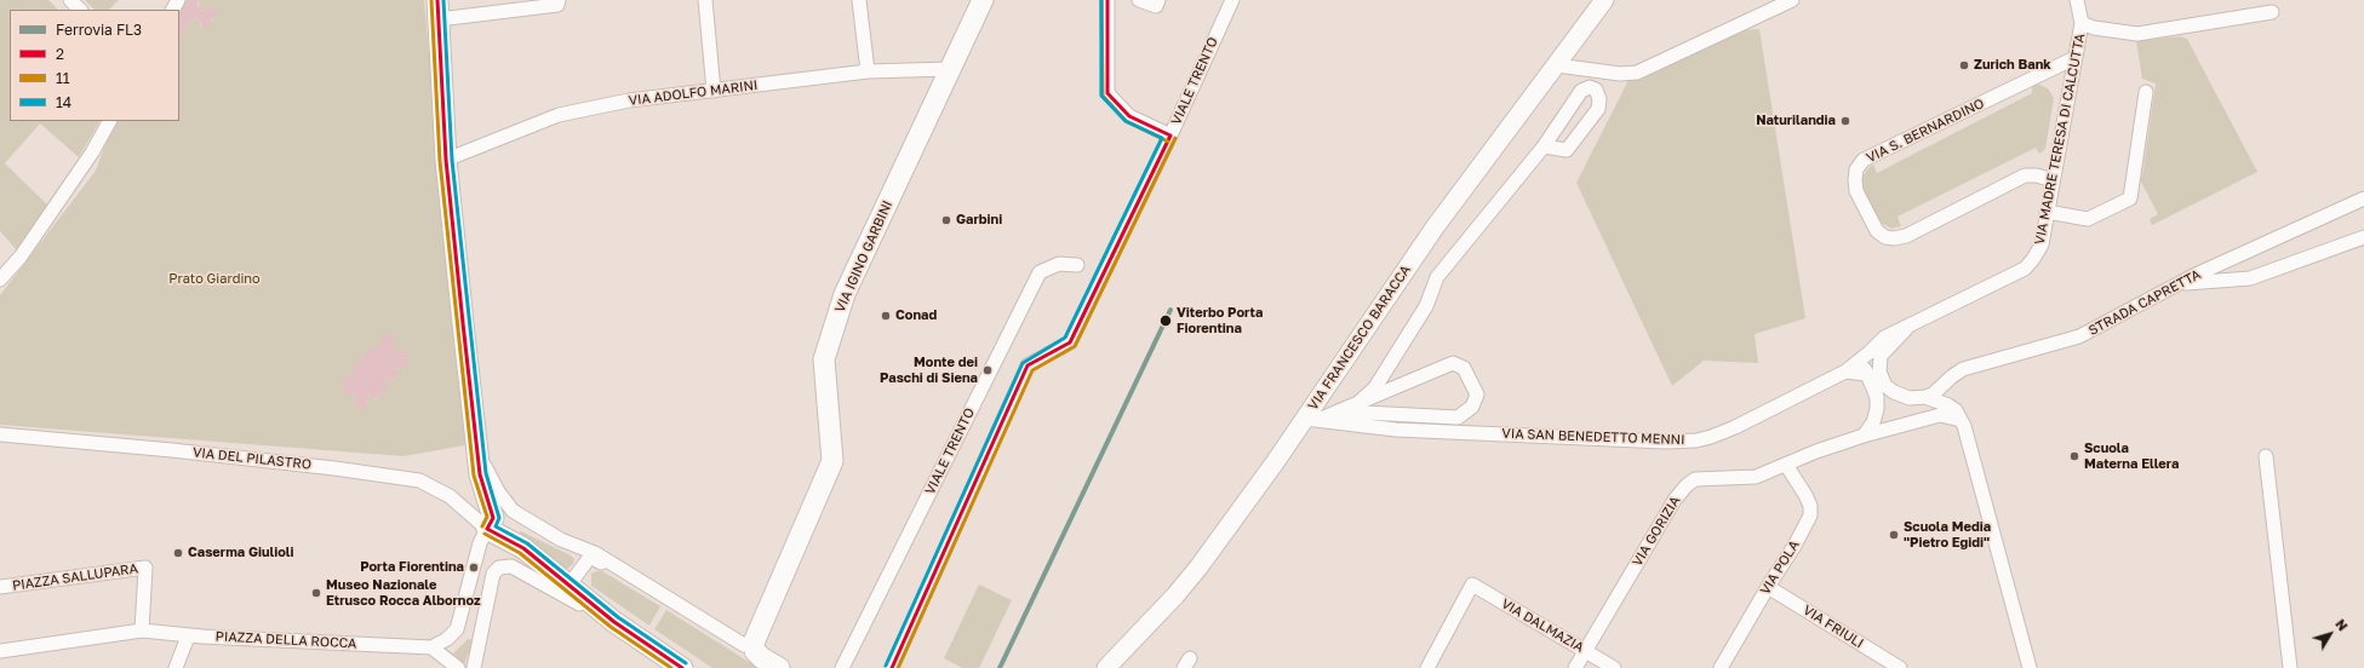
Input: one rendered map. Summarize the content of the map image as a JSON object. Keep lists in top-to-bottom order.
{
  "streets": {
    "main road": ["VIA IGINO GARBINI", "VIA FRANCESCO BARACCA"],
    "street": [
      "VIALE TRENTO",
      "VIA ADOLFO MARINI",
      "VIA S. BERNARDINO",
      "VIA MADRE TERESA DI CALCUTTA",
      "STRADA CAPRETTA",
      "VIA SAN BENEDETTO MENNI",
      "VIA DEL PILASTRO",
      "VIA GORIZIA",
      "VIA POLA",
      "PIAZZA SALLUPARA",
      "VIA DALMAZIA",
      "VIA FRIULI",
      "PIAZZA DELLA ROCCA"
    ]
  },
  "crossings": [
    ["VIA ADOLFO MARINI", "VIA IGINO GARBINI"],
    ["VIA S. BERNARDINO", "VIA MADRE TERESA DI CALCUTTA"],
    ["VIA MADRE TERESA DI CALCUTTA", "VIA SAN BENEDETTO MENNI"],
    ["VIA FRANCESCO BARACCA", "VIA SAN BENEDETTO MENNI"],
    ["VIA GORIZIA", "VIA POLA"],
    ["VIA GORIZIA", "VIA DALMAZIA"],
    ["VIA POLA", "VIA FRIULI"],
    ["PIAZZA SALLUPARA", "PIAZZA DELLA ROCCA"]
  ],
  "parks": ["Prato Giardino"],
  "places": [
    "Zurich Bank",
    "Naturilandia",
    "Garbini",
    "Conad",
    "Viterbo Porta Fiorentina",
    "Monte dei Paschi di Siena",
    "Scuola Materna Ellera",
    "Scuola Media \"Pietro Egidi\"",
    "Caserma Giulioli",
    "Porta Fiorentina",
    "Museo Nazionale Etrusco Rocca Albornoz"
  ],
  "lines": [
    "transit line 2",
    "transit line 11",
    "transit line 14",
    "rail line FL3"
  ],
  "legend": [
    "Ferrovia FL3",
    "2",
    "11",
    "14"
  ],
  "north": "top right"
}
